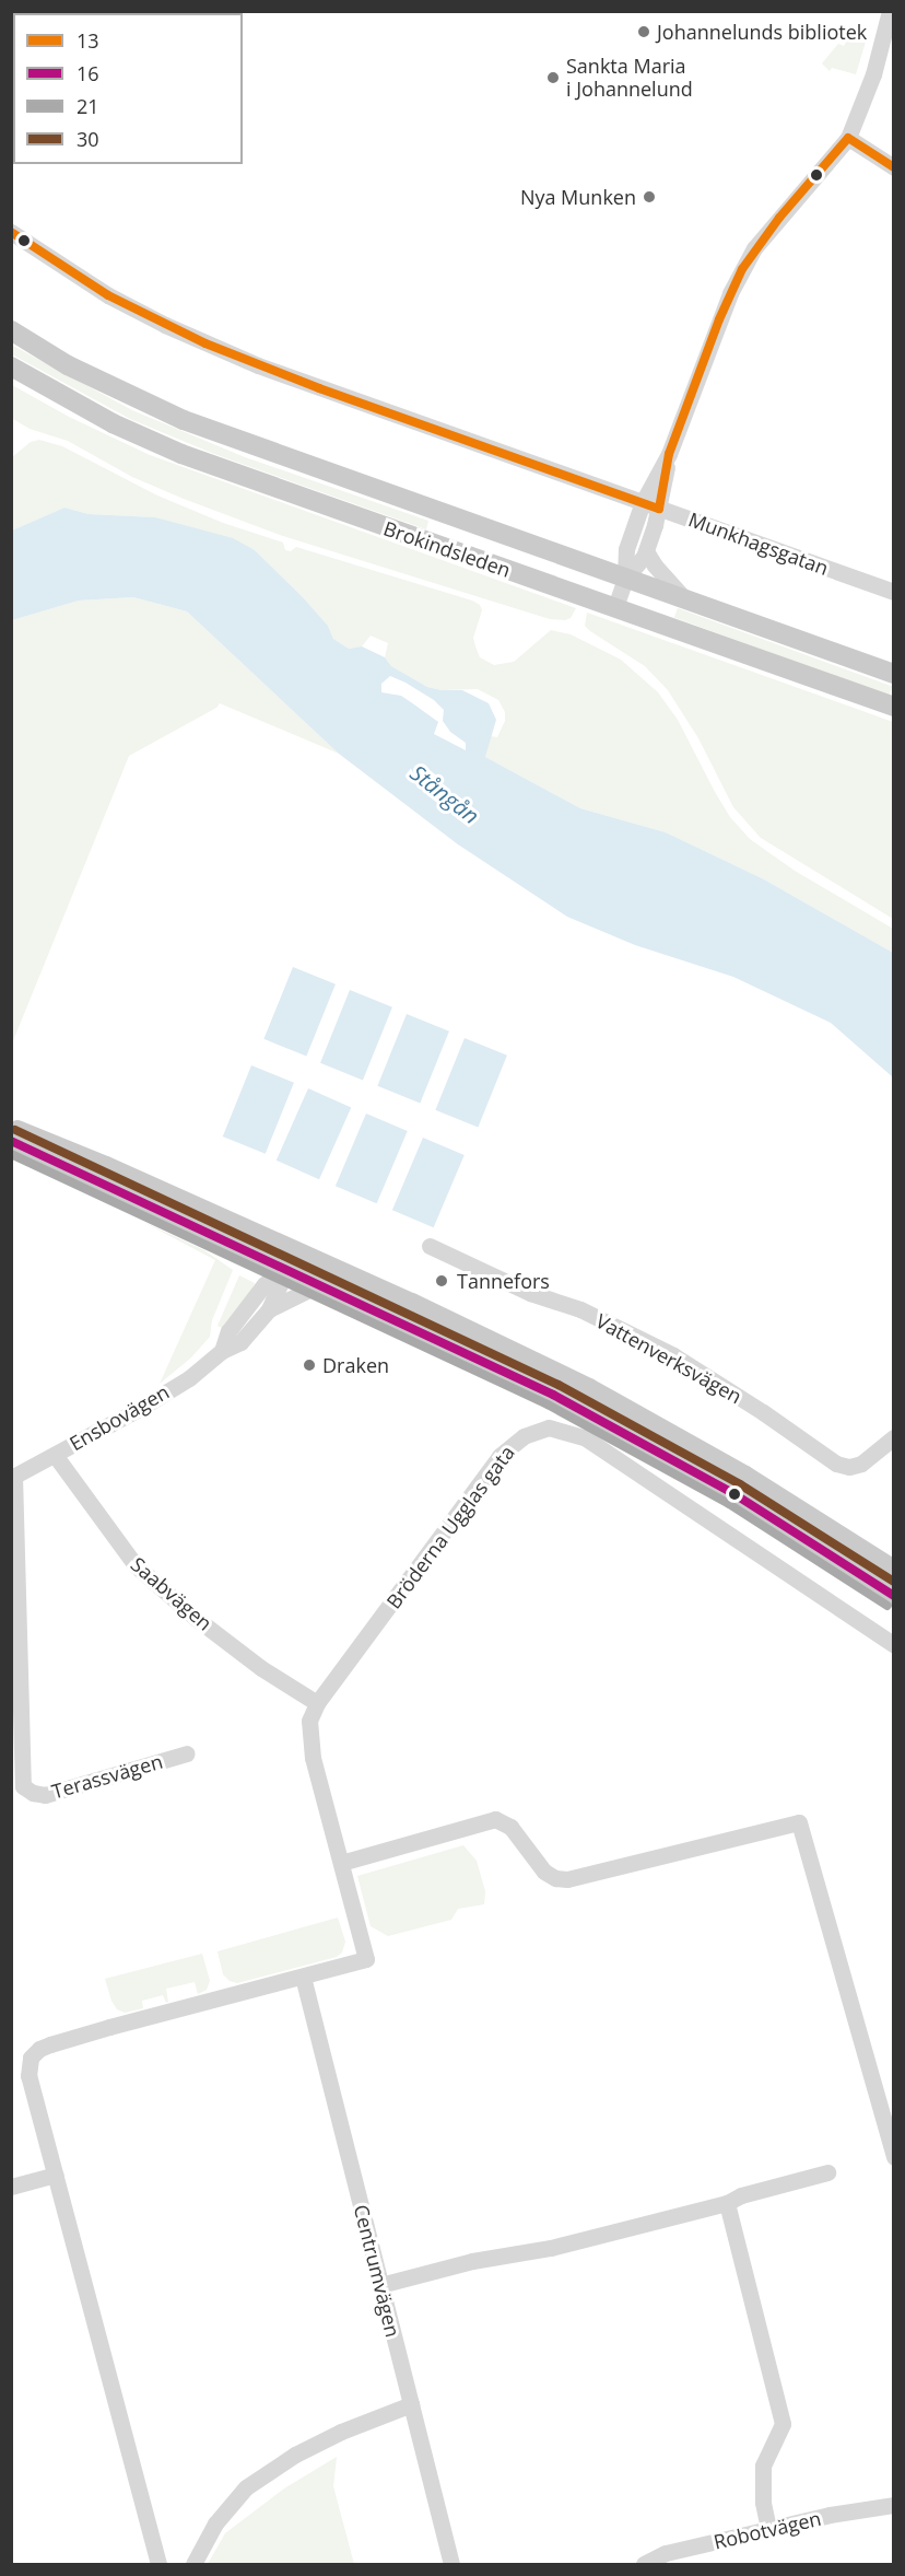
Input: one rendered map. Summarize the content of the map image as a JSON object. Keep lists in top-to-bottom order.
{
  "streets": {
    "main road": ["Brokindsleden"],
    "street": [
      "Munkhagsgatan",
      "Vattenverksvägen",
      "Ensbovägen",
      "Bröderna Ugglas gata",
      "Saabvägen",
      "Terassvägen",
      "Centrumvägen",
      "Robotvägen"
    ]
  },
  "crossings": [
    ["Ensbovägen", "Saabvägen"],
    ["Ensbovägen", "Terassvägen"],
    ["Bröderna Ugglas gata", "Saabvägen"],
    ["Bröderna Ugglas gata", "Centrumvägen"]
  ],
  "water": ["Stångån"],
  "places": [
    "Johannelunds bibliotek",
    "Sankta Maria i Johannelund",
    "Nya Munken",
    "Tannefors",
    "Draken"
  ],
  "lines": [
    "transit line 13",
    "transit line 30",
    "transit line 16",
    "transit line 21"
  ],
  "legend": [
    "13",
    "16",
    "21",
    "30"
  ]
}
